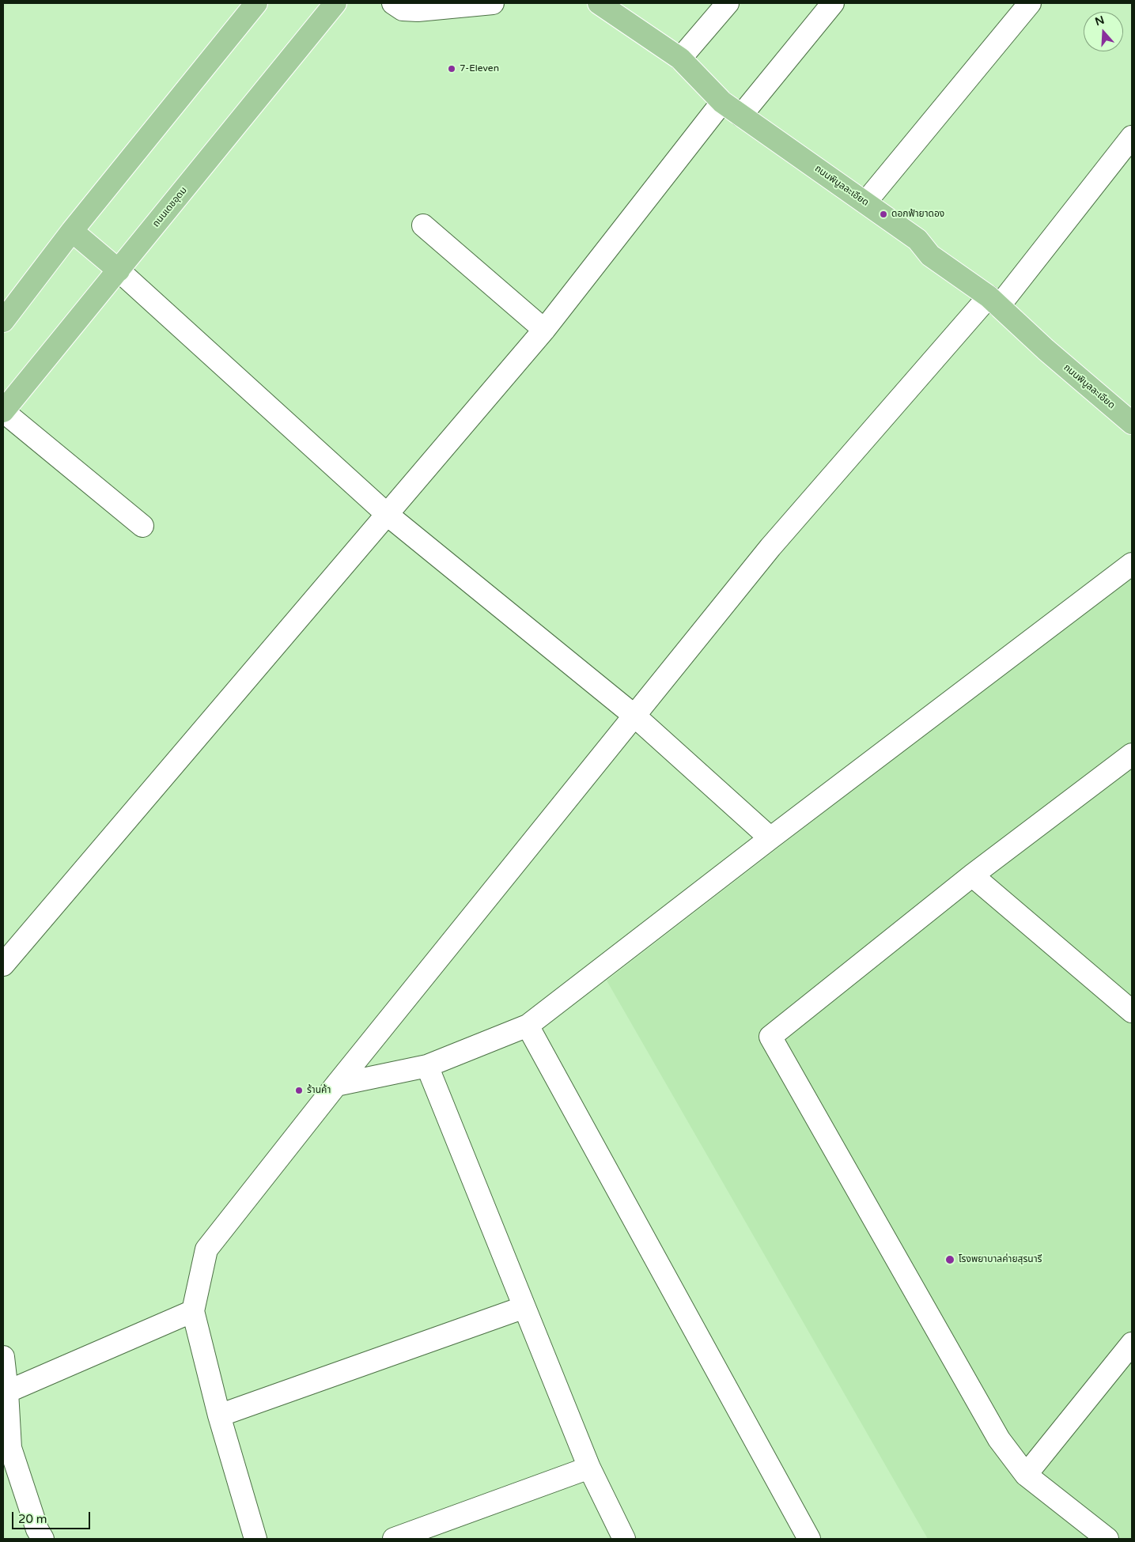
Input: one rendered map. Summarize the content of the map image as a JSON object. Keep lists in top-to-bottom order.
{
  "streets": {
    "main road": ["ถนนพิบูลละเอียด", "ถนนเดชอุดม"]
  },
  "places": [
    "7-Eleven",
    "ดอกฟ้ายาดอง",
    "ร้านค้า",
    "โรงพยาบาลค่ายสุรนารี"
  ],
  "scale_bar": "20 m",
  "north": "top"
}
